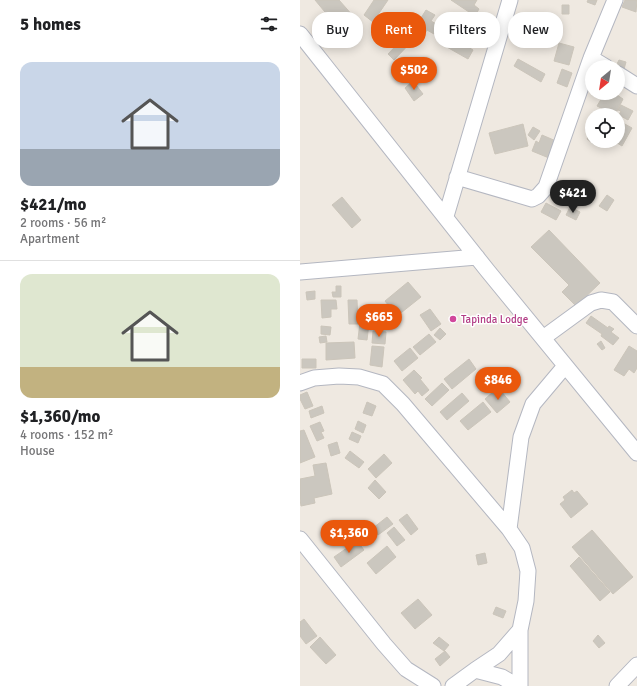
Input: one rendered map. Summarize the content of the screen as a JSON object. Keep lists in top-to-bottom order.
{
  "places": ["Tapinda Lodge"],
  "north": "bottom left",
  "page": {
    "heading": "5 homes",
    "chip": [
      "Buy",
      "Rent",
      "Filters",
      "New"
    ],
    "list": [
      {
        "name": "$421/mo",
        "note": "2 rooms · 56 m² · Apartment"
      },
      {
        "name": "$1,360/mo",
        "note": "4 rooms · 152 m² · House"
      }
    ],
    "price": [
      "$502",
      "$421",
      "$665",
      "$846",
      "$1,360"
    ]
  }
}
